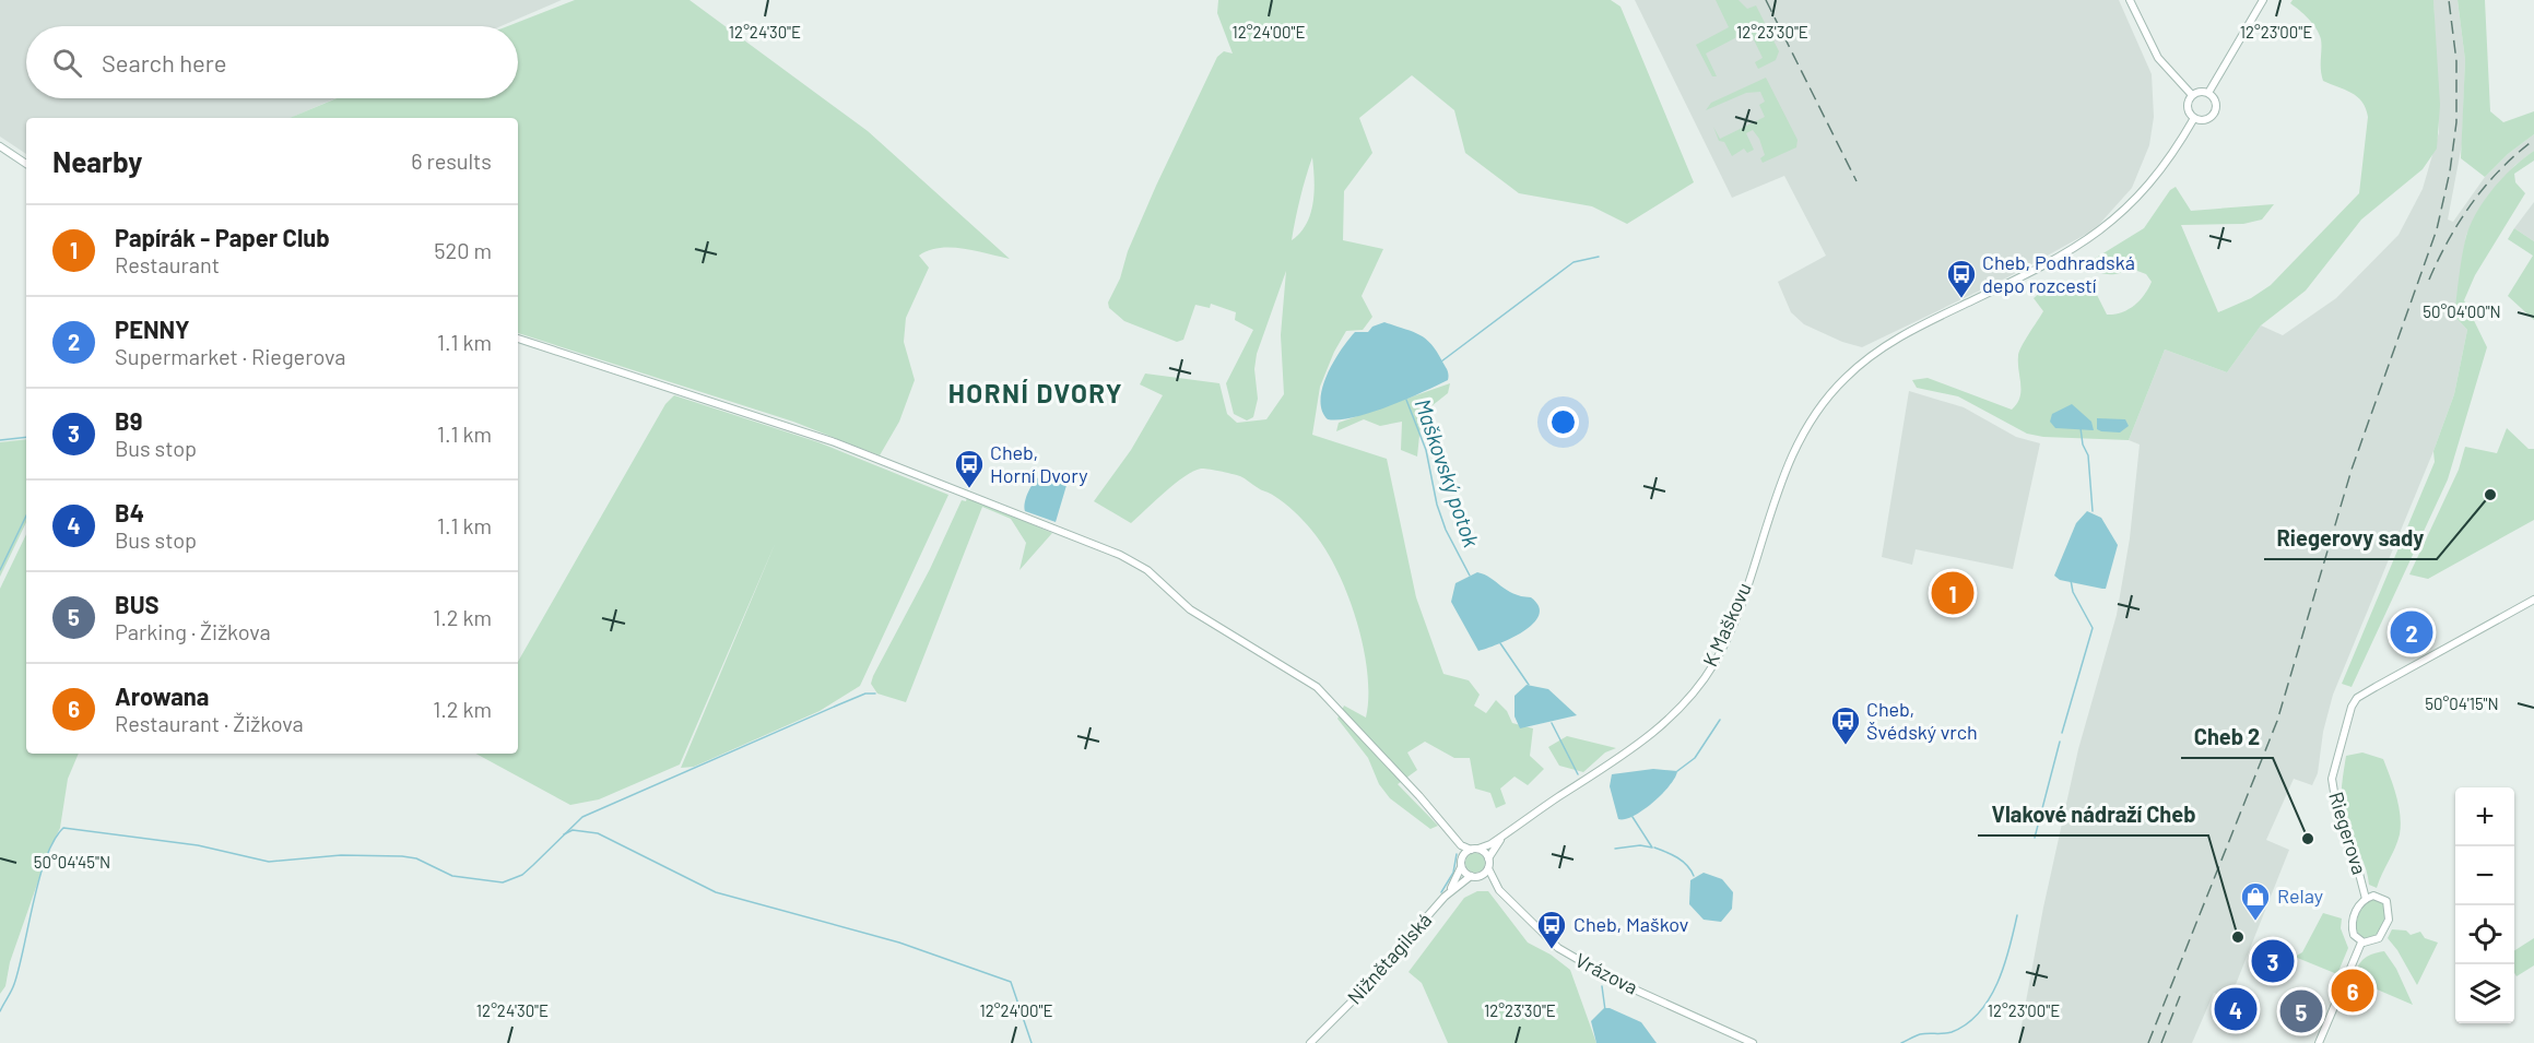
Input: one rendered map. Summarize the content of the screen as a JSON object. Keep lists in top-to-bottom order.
{
  "streets": {
    "street": [
      "K Maškovu",
      "Riegerova",
      "Nižnětagilská",
      "Vrázova"
    ]
  },
  "crossings": [
    ["K Maškovu", "Nižnětagilská"],
    ["K Maškovu", "Vrázova"],
    ["Nižnětagilská", "Vrázova"]
  ],
  "districts": ["HORNÍ DVORY"],
  "water": ["Maškovský potok"],
  "places": {
    "bus stop": [
      "Cheb, Podhradská depo rozcestí",
      "Cheb, Horní Dvory",
      "Cheb, Švédský vrch",
      "Cheb, Maškov"
    ],
    "other": ["Riegerovy sady", "Cheb 2", "Vlakové nádraží Cheb"],
    "shop": ["Relay"]
  },
  "page": {
    "search": "Search here",
    "heading": ["Nearby", "6 results"],
    "list": [
      {
        "mark": "1",
        "name": "Papírák - Paper Club",
        "note": "Restaurant",
        "value": "520 m"
      },
      {
        "mark": "2",
        "name": "PENNY",
        "note": "Supermarket · Riegerova",
        "value": "1.1 km"
      },
      {
        "mark": "3",
        "name": "B9",
        "note": "Bus stop",
        "value": "1.1 km"
      },
      {
        "mark": "4",
        "name": "B4",
        "note": "Bus stop",
        "value": "1.1 km"
      },
      {
        "mark": "5",
        "name": "BUS",
        "note": "Parking · Žižkova",
        "value": "1.2 km"
      },
      {
        "mark": "6",
        "name": "Arowana",
        "note": "Restaurant · Žižkova",
        "value": "1.2 km"
      }
    ],
    "pins": [
      "1",
      "2",
      "3",
      "6",
      "4",
      "5"
    ],
    "map_buttons": ["+", "−"]
  },
  "coordinates": [
    "12°24'30\"E",
    "12°24'00\"E",
    "12°23'30\"E",
    "12°23'00\"E",
    "50°04'00\"N",
    "50°04'15\"N",
    "50°04'45\"N"
  ]
}
